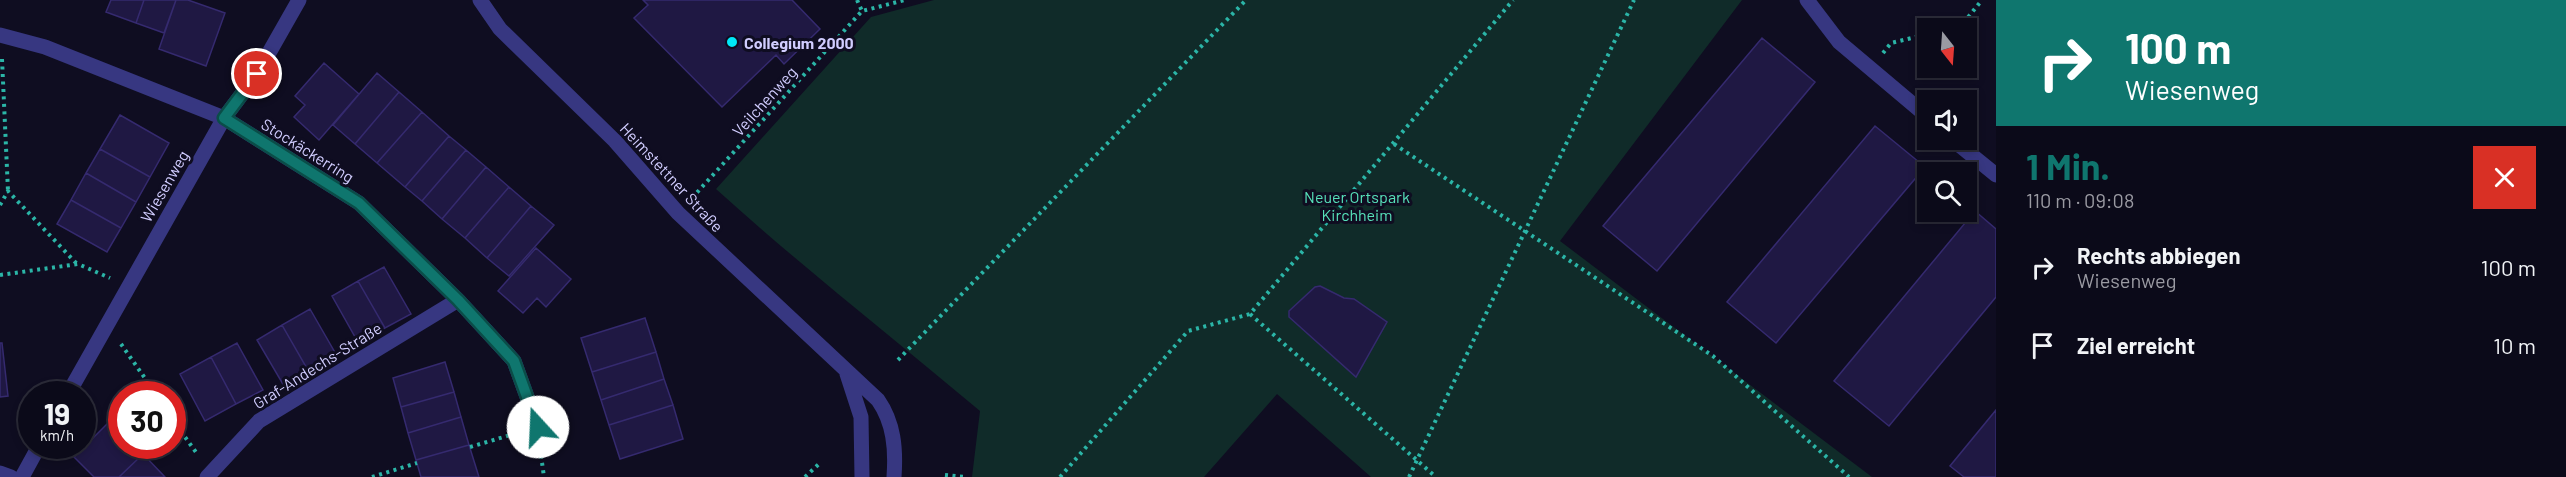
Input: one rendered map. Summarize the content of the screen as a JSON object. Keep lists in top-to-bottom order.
{
  "streets": {
    "street": [
      "Stockäckerring",
      "Heimstettner Straße",
      "Wiesenweg",
      "Graf-Andechs-Straße"
    ],
    "path": ["Veilchenweg"]
  },
  "crossings": [
    ["Veilchenweg", "Heimstettner Straße"],
    ["Stockäckerring", "Wiesenweg"],
    ["Stockäckerring", "Graf-Andechs-Straße"]
  ],
  "parks": ["Neuer Ortspark Kirchheim"],
  "places": ["Collegium 2000"],
  "north": "bottom",
  "page": {
    "turn": ["100 m", "Wiesenweg"],
    "heading": ["1 Min.", "110 m · 09:08"],
    "list": [
      {
        "name": "Rechts abbiegen",
        "note": "Wiesenweg",
        "value": "100 m"
      },
      {
        "name": "Ziel erreicht",
        "value": "10 m"
      }
    ],
    "speed": "19 km/h",
    "limit": "30"
  }
}
